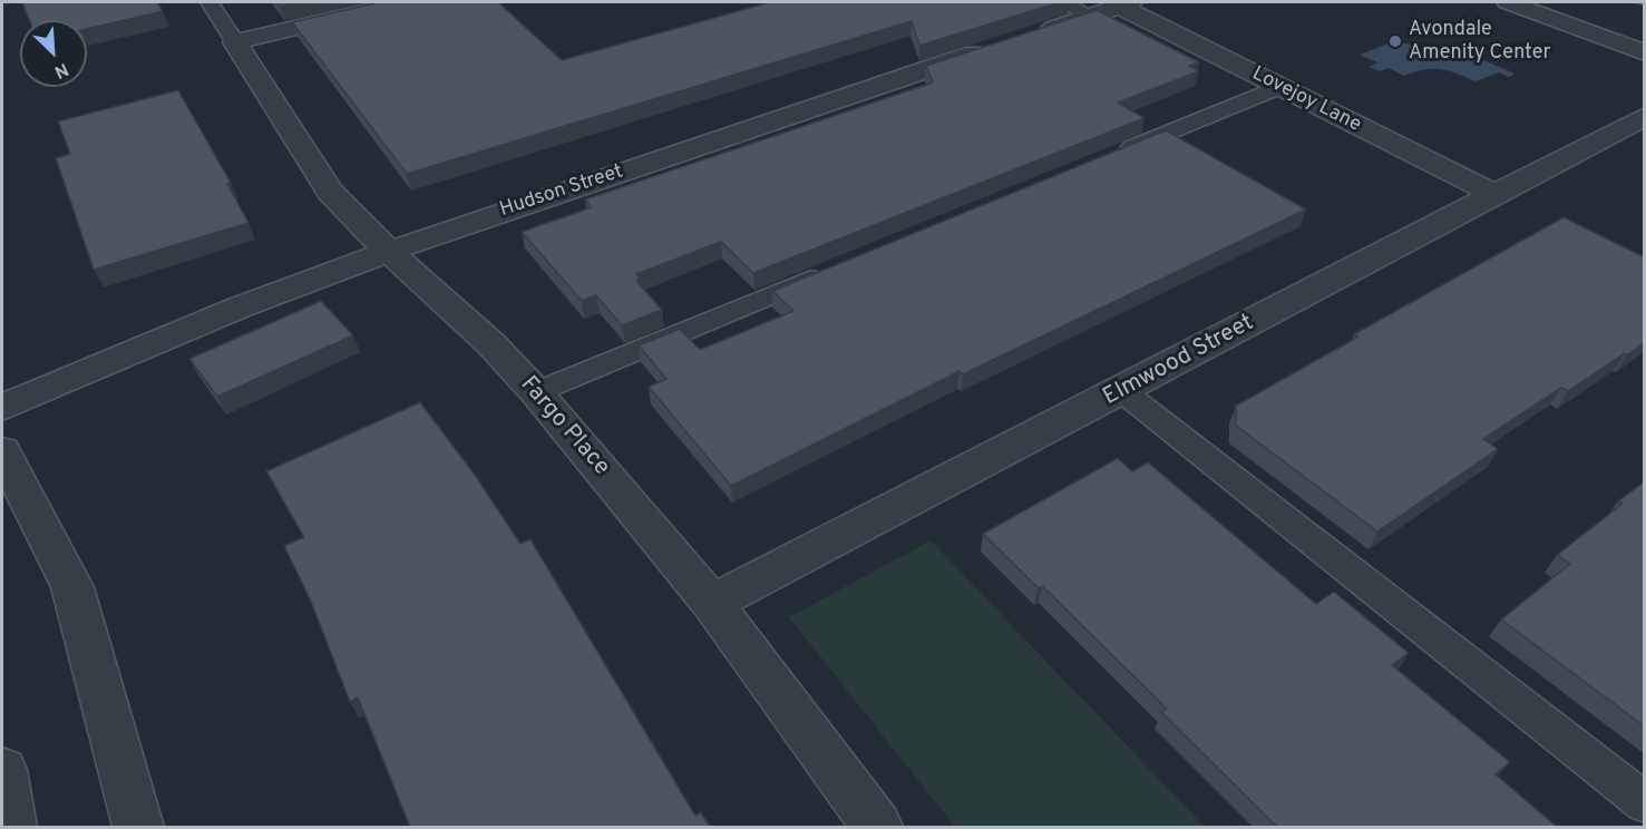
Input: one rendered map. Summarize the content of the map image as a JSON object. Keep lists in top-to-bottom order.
{
  "streets": {
    "street": [
      "Lovejoy Lane",
      "Hudson Street",
      "Elmwood Street",
      "Fargo Place"
    ]
  },
  "crossings": [
    ["Lovejoy Lane", "Hudson Street"],
    ["Lovejoy Lane", "Elmwood Street"],
    ["Hudson Street", "Fargo Place"],
    ["Elmwood Street", "Fargo Place"]
  ],
  "places": ["Avondale Amenity Center"],
  "north": "bottom right"
}
